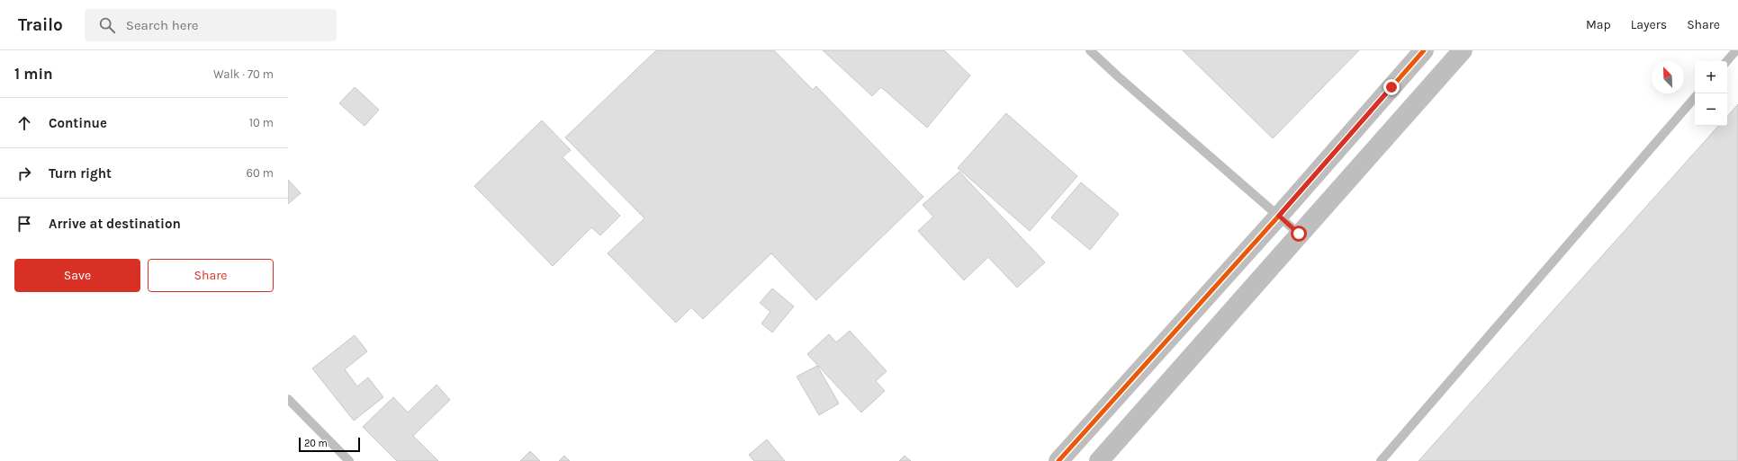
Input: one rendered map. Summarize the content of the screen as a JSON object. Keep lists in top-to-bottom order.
{
  "scale_bar": "20 m",
  "north": "top left",
  "page": {
    "header": "Trailo",
    "search": "Search here",
    "nav": ["Map", "Layers", "Share"],
    "heading": ["1 min", "Walk · 70 m"],
    "map_buttons": ["+", "−"],
    "list": [
      ["Continue", "10 m"],
      ["Turn right", "60 m"],
      "Arrive at destination"
    ],
    "buttons": ["Save", "Share"],
    "scale": "20 m"
  }
}
